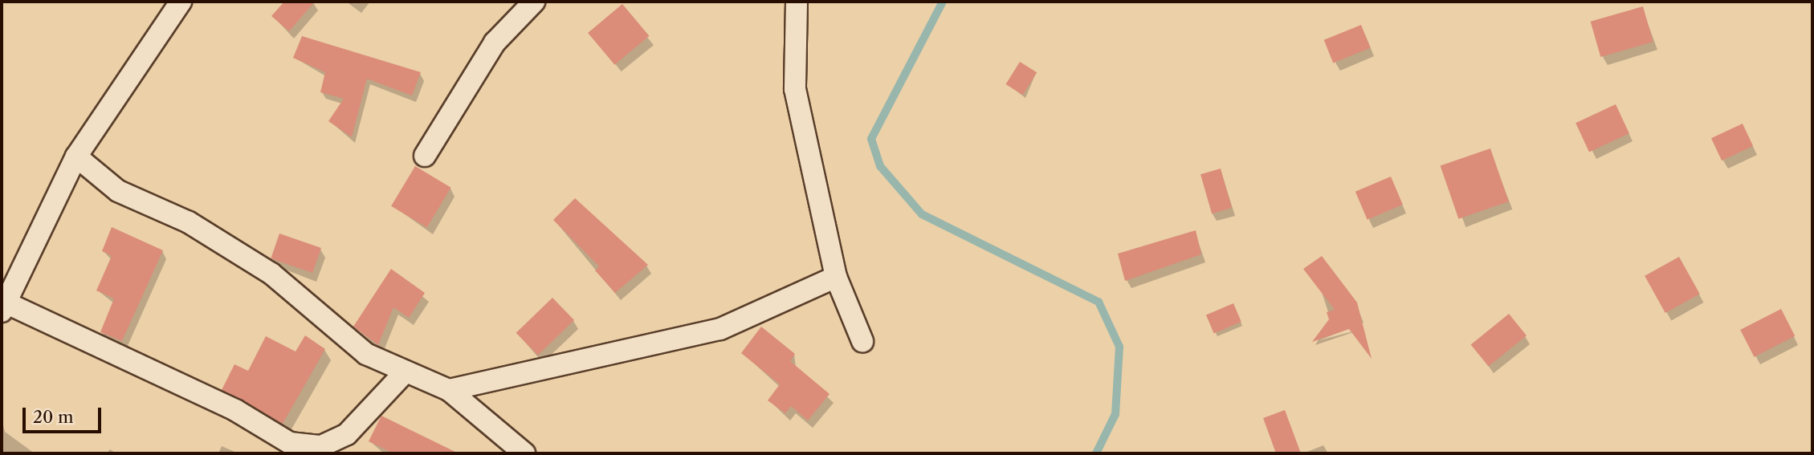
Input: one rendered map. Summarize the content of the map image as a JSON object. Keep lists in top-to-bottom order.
{
  "scale_bar": "20 m"
}
